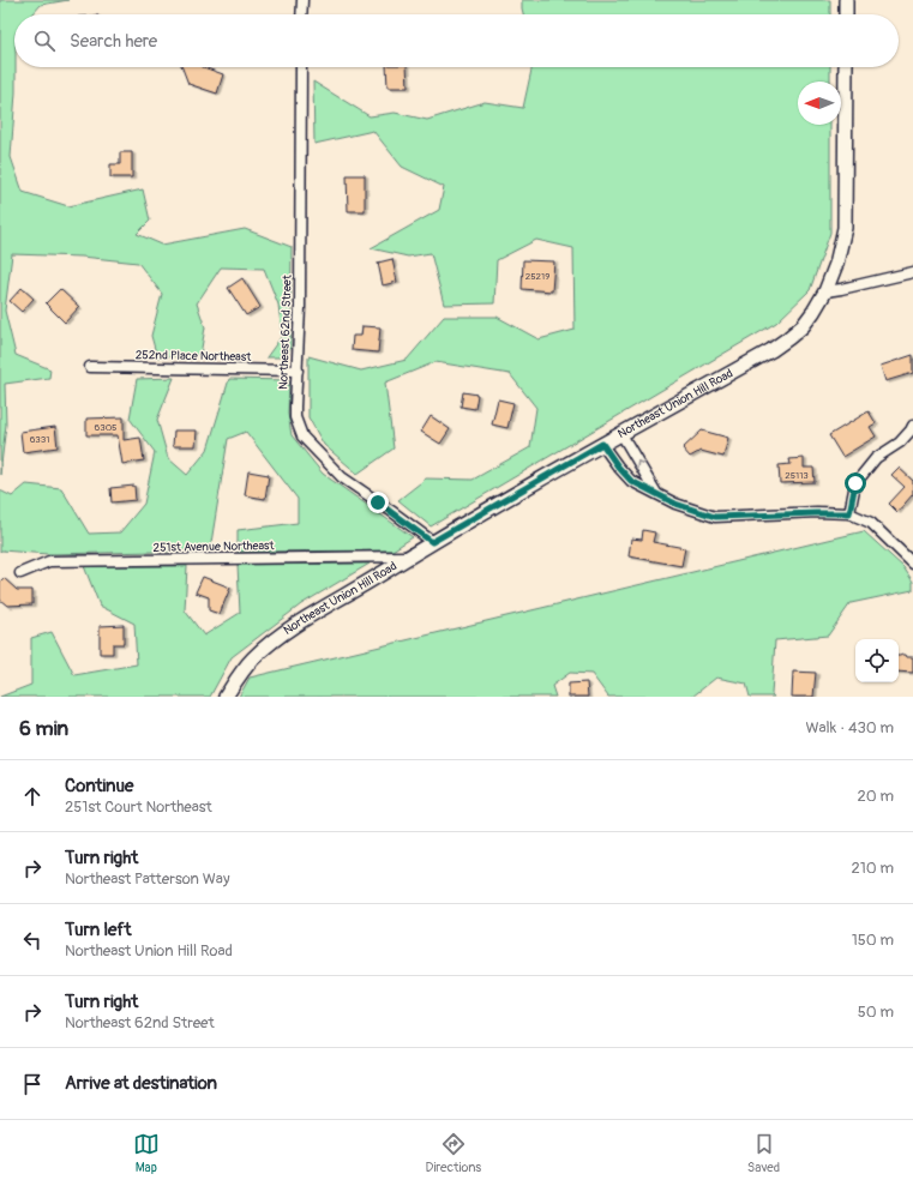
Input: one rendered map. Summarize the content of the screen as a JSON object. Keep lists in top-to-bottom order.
{
  "streets": {
    "street": [
      "Northeast 62nd Street",
      "252nd Place Northeast",
      "Northeast Union Hill Road",
      "251st Avenue Northeast"
    ]
  },
  "crossings": [
    ["Northeast 62nd Street", "252nd Place Northeast"],
    ["Northeast 62nd Street", "Northeast Union Hill Road"],
    ["Northeast Union Hill Road", "251st Avenue Northeast"]
  ],
  "house_numbers": [
    "25219",
    "6305",
    "6331",
    "25113"
  ],
  "north": "left",
  "page": {
    "search": "Search here",
    "heading": ["6 min", "Walk · 430 m"],
    "list": [
      ["Continue", "251st Court Northeast", "20 m"],
      ["Turn right", "Northeast Patterson Way", "210 m"],
      ["Turn left", "Northeast Union Hill Road", "150 m"],
      ["Turn right", "Northeast 62nd Street", "50 m"],
      "Arrive at destination"
    ],
    "nav": ["Map", "Directions", "Saved"]
  }
}
